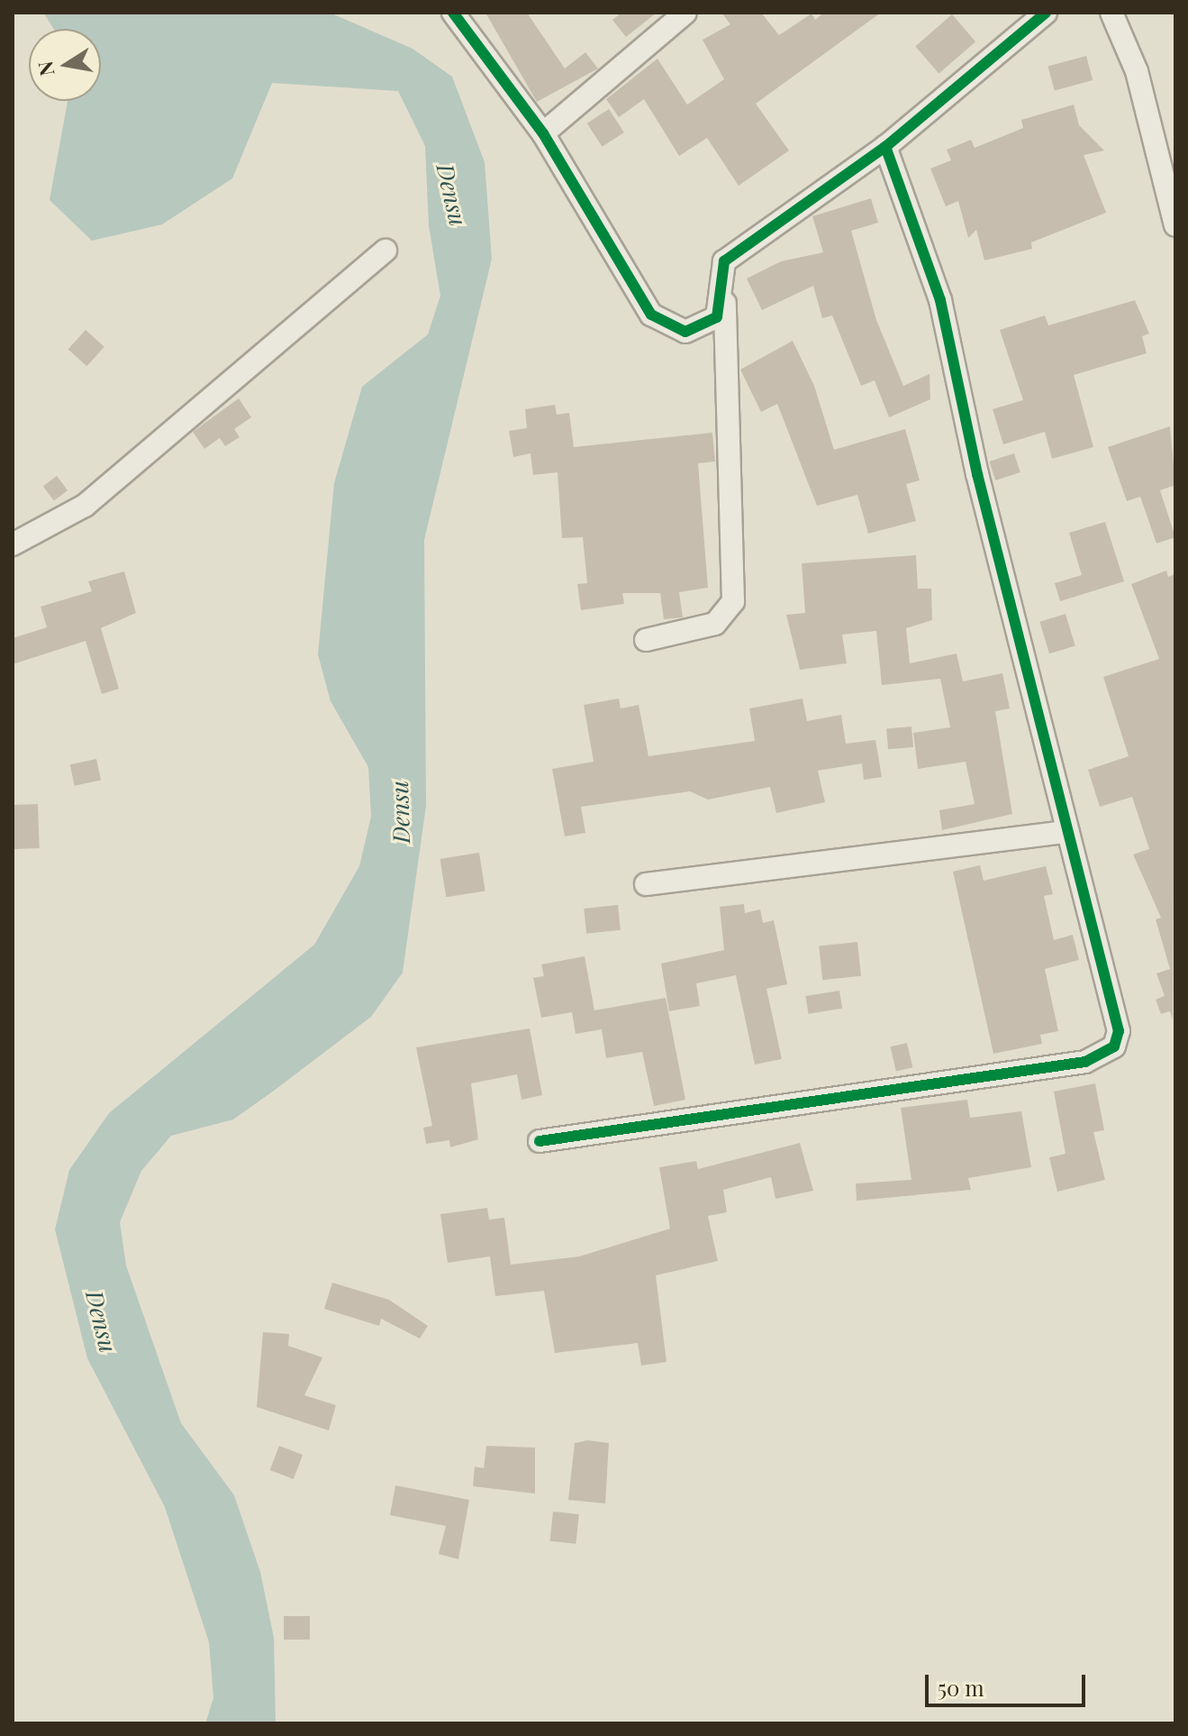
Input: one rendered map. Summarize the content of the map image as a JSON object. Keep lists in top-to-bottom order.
{
  "water": ["Densu"],
  "scale_bar": "50 m",
  "north": "left"
}
